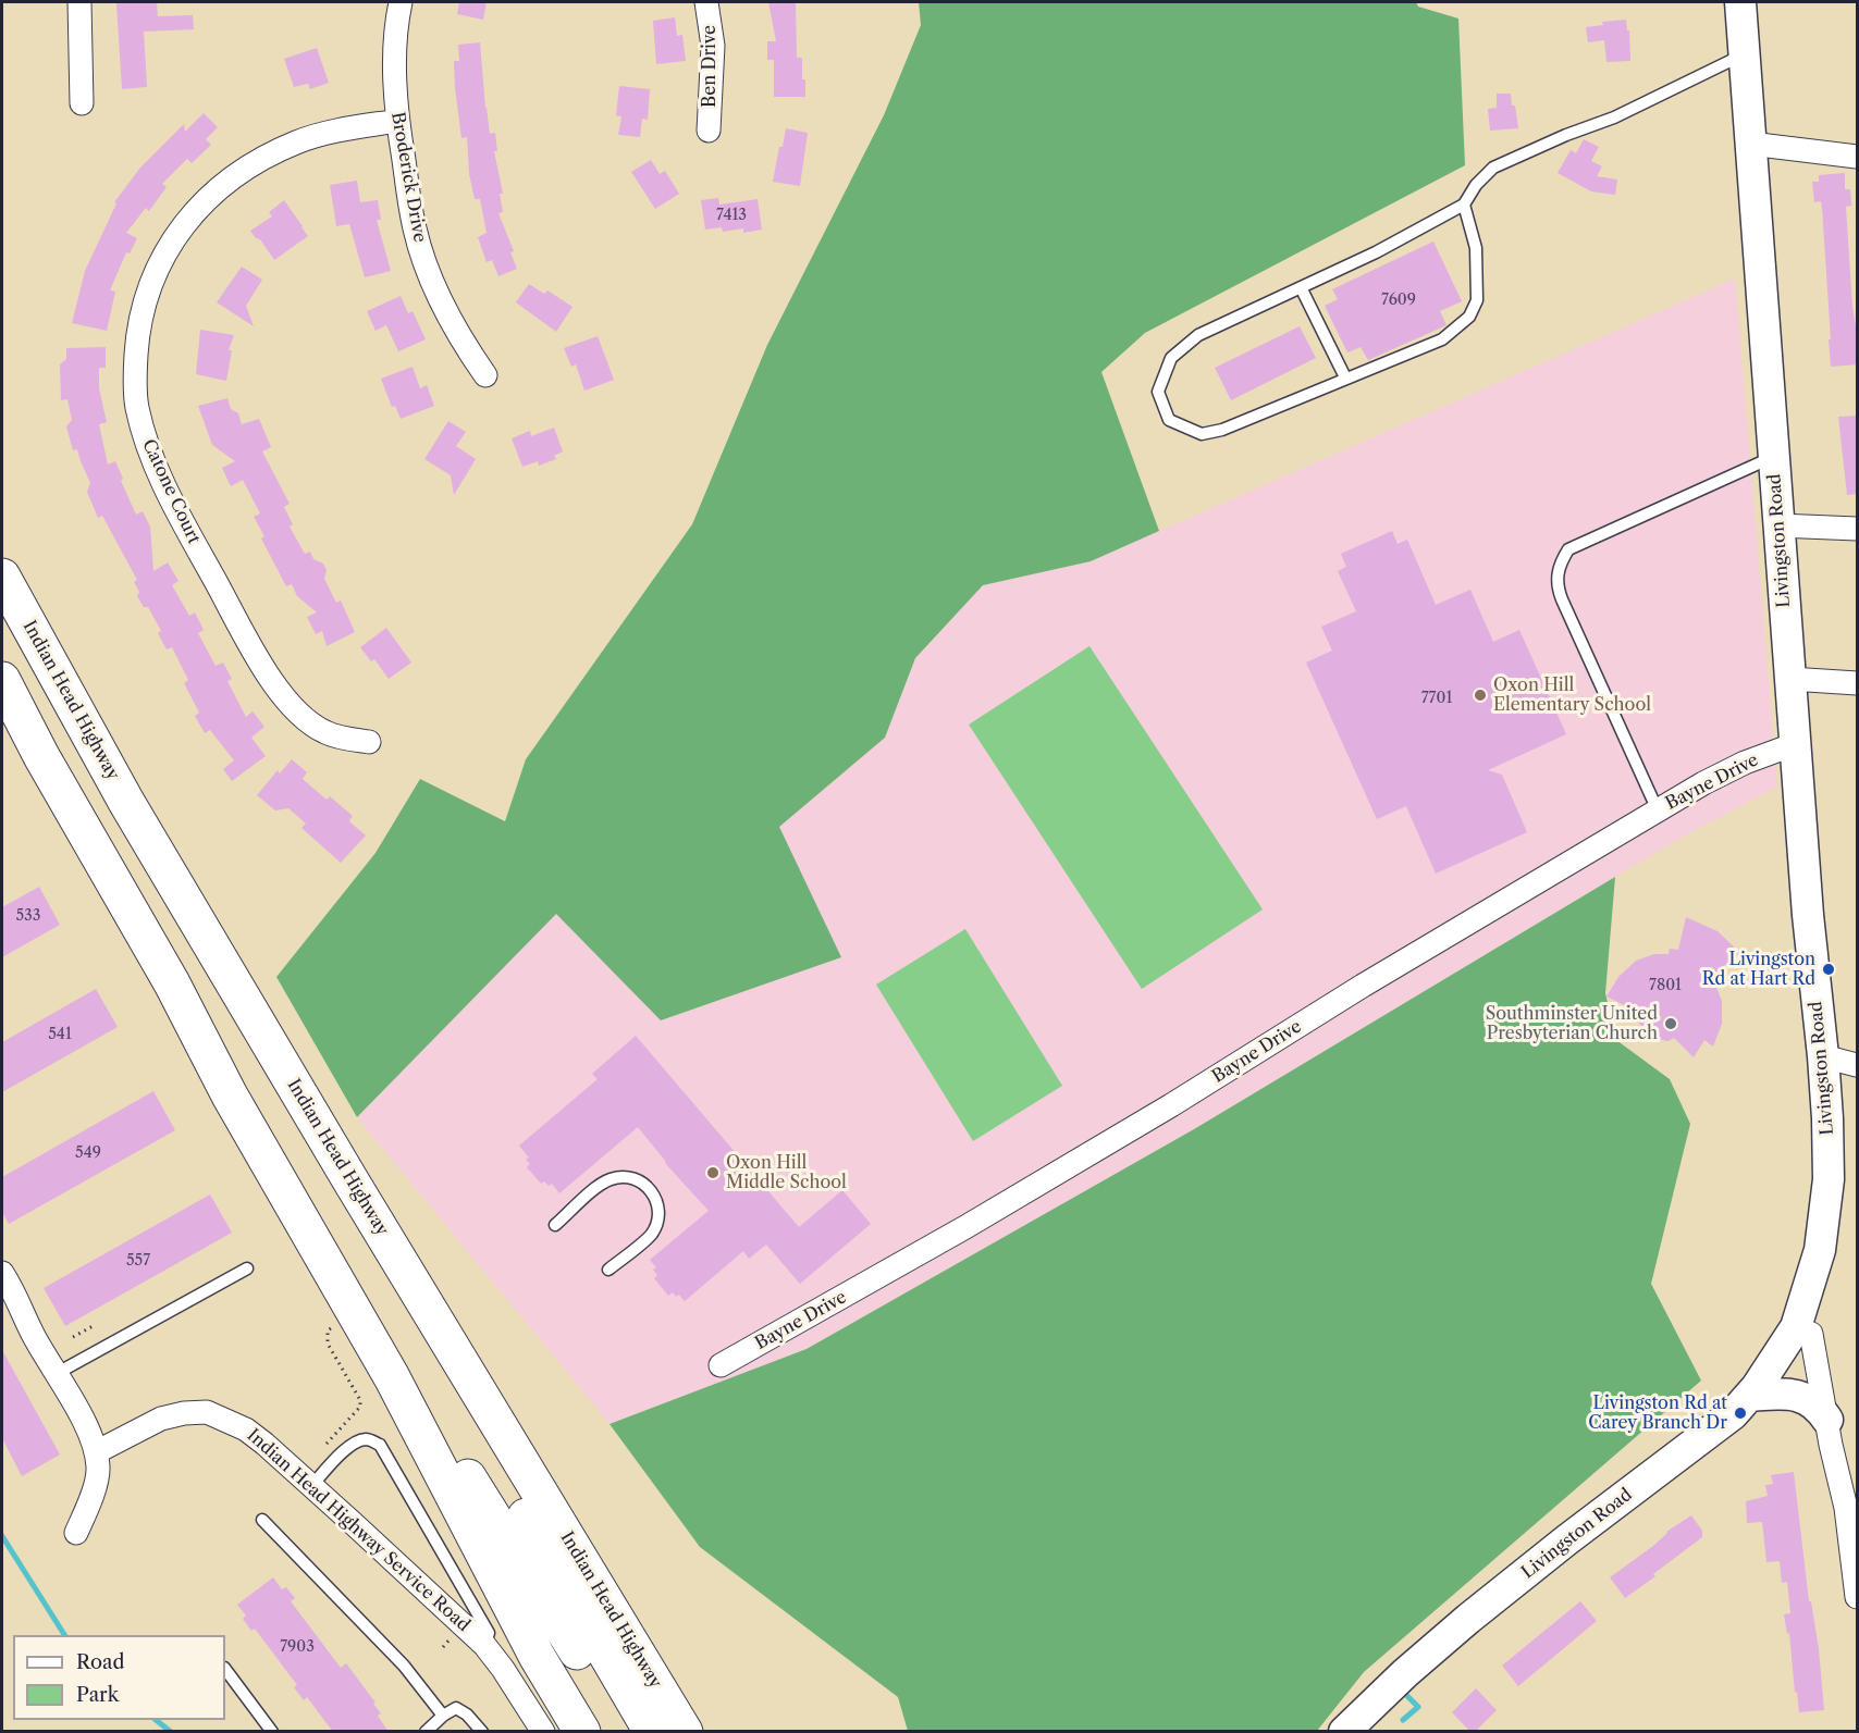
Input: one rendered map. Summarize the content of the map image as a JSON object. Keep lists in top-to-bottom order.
{
  "streets": {
    "highway": ["Indian Head Highway"],
    "main road": ["Livingston Road"],
    "street": [
      "Ben Drive",
      "Broderick Drive",
      "Catone Court",
      "Bayne Drive",
      "Indian Head Highway Service Road"
    ]
  },
  "crossings": [
    ["Broderick Drive", "Catone Court"],
    ["Livingston Road", "Bayne Drive"]
  ],
  "places": [
    "Oxon Hill Elementary School",
    "Livingston Rd at Hart Rd",
    "Southminster United Presbyterian Church",
    "Oxon Hill Middle School",
    "Livingston Rd at Carey Branch Dr"
  ],
  "house_numbers": [
    "7413",
    "7609",
    "7701",
    "533",
    "7801",
    "541",
    "549",
    "557",
    "7903"
  ],
  "legend": ["Road", "Park"]
}
